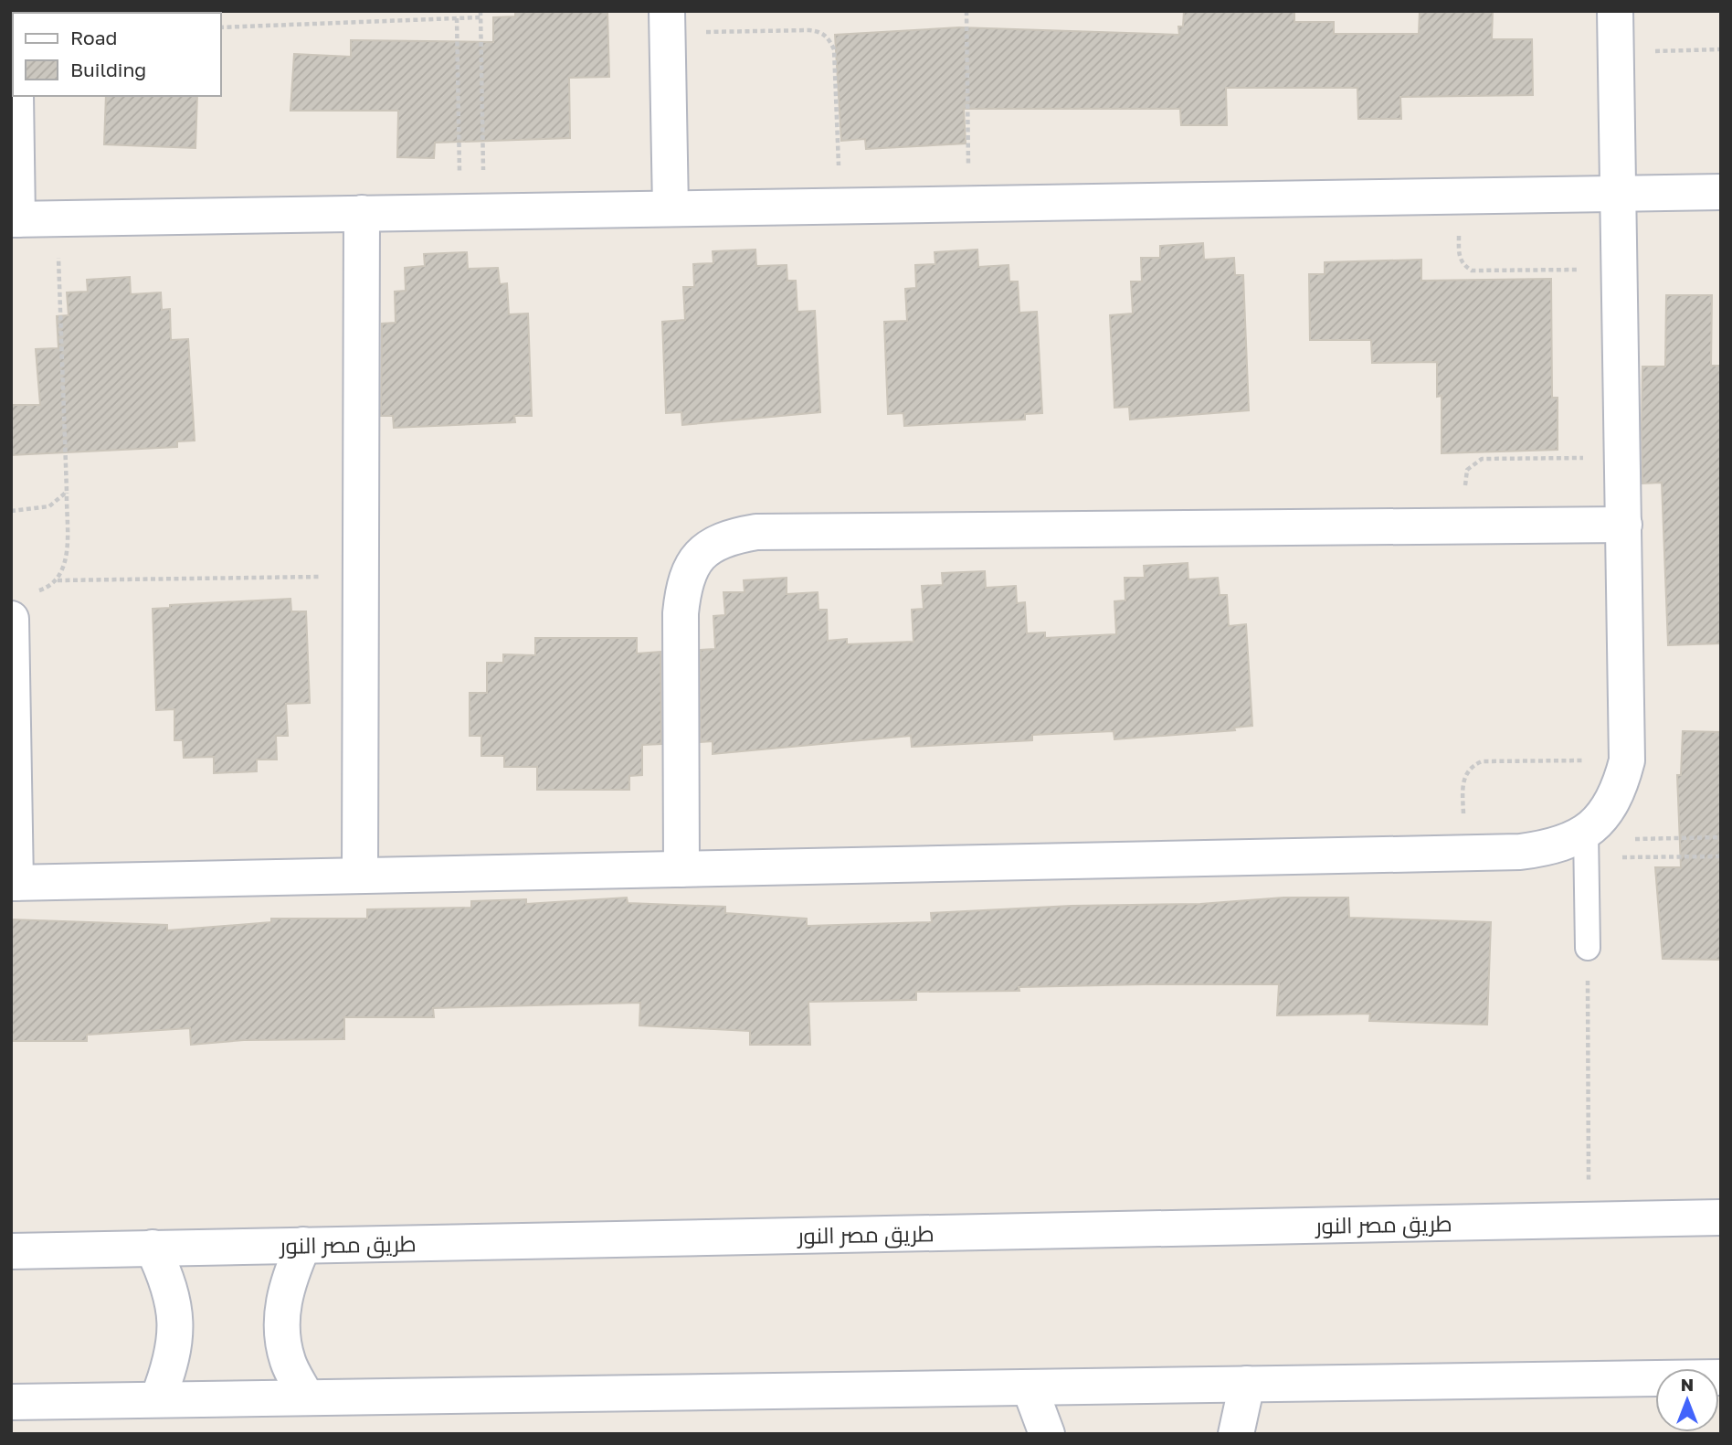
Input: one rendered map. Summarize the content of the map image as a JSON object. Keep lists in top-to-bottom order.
{
  "streets": {
    "street": ["طريق مصر النور"]
  },
  "legend": ["Road", "Building"],
  "north": "top"
}
